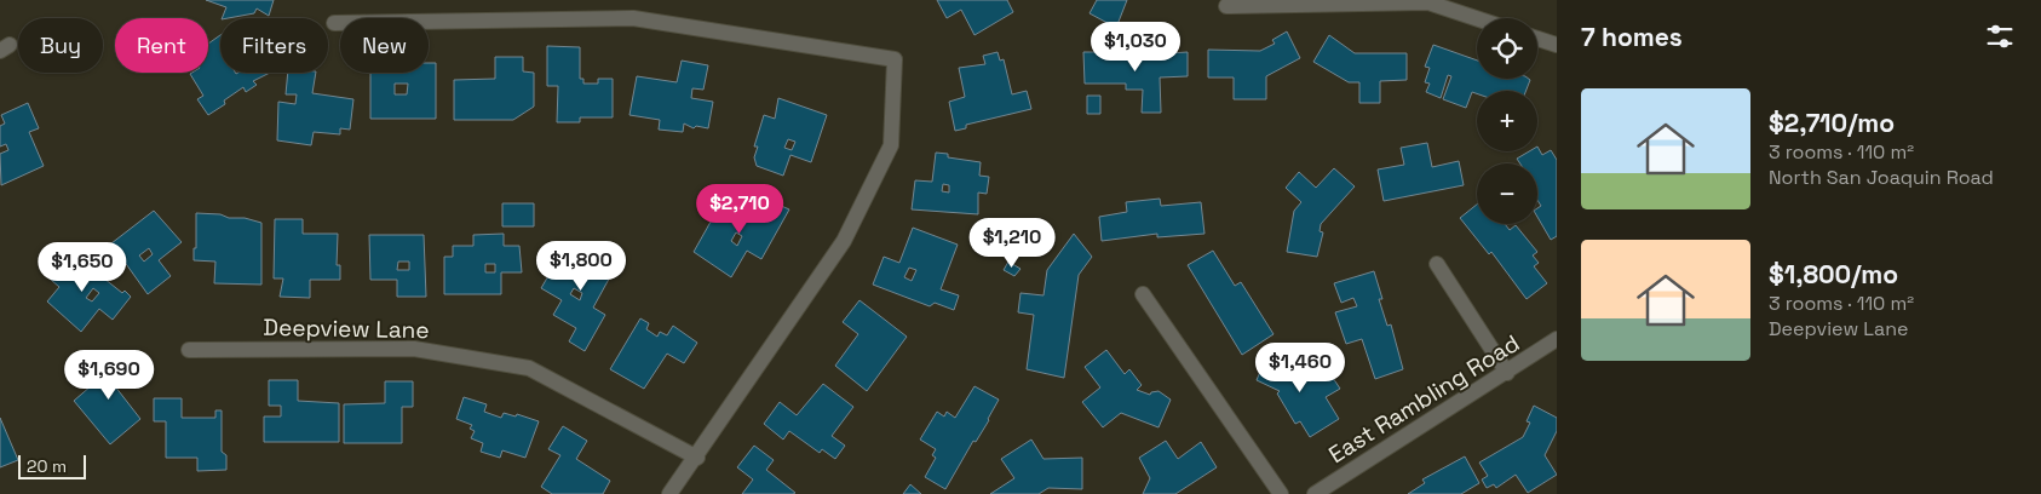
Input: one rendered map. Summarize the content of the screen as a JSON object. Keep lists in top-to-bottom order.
{
  "streets": {
    "street": ["Deepview Lane", "East Rambling Road"]
  },
  "scale_bar": "20 m",
  "page": {
    "heading": "7 homes",
    "map_buttons": ["+", "−"],
    "chip": [
      "Buy",
      "Rent",
      "Filters",
      "New"
    ],
    "price": [
      "$1,030",
      "$2,710",
      "$1,210",
      "$1,800",
      "$1,650",
      "$1,460",
      "$1,690"
    ],
    "list": [
      {
        "name": "$2,710/mo",
        "note": "3 rooms · 110 m² · North San Joaquin Road"
      },
      {
        "name": "$1,800/mo",
        "note": "3 rooms · 110 m² · Deepview Lane"
      }
    ],
    "scale": "20 m"
  }
}
